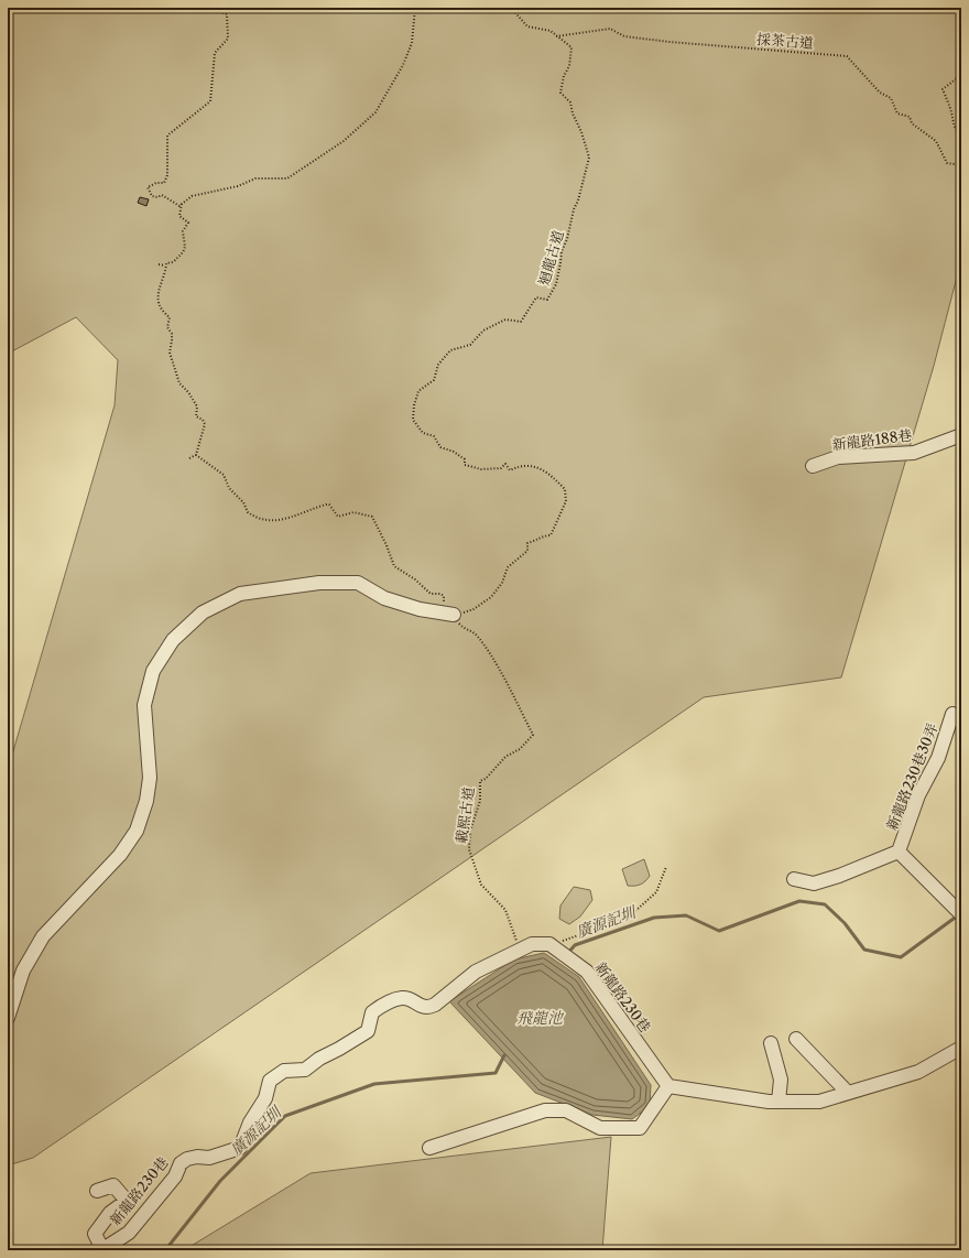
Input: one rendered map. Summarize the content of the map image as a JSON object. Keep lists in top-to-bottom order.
{
  "streets": {
    "lane": ["新龍路188巷", "新龍路230巷30弄", "新龍路230巷"],
    "path": ["採茶古道", "迴龍古道", "載熙古道"]
  },
  "crossings": [
    ["採茶古道", "迴龍古道"],
    ["迴龍古道", "載熙古道"],
    ["載熙古道", "新龍路230巷"]
  ],
  "water": ["廣源記圳", "飛龍池"]
}
